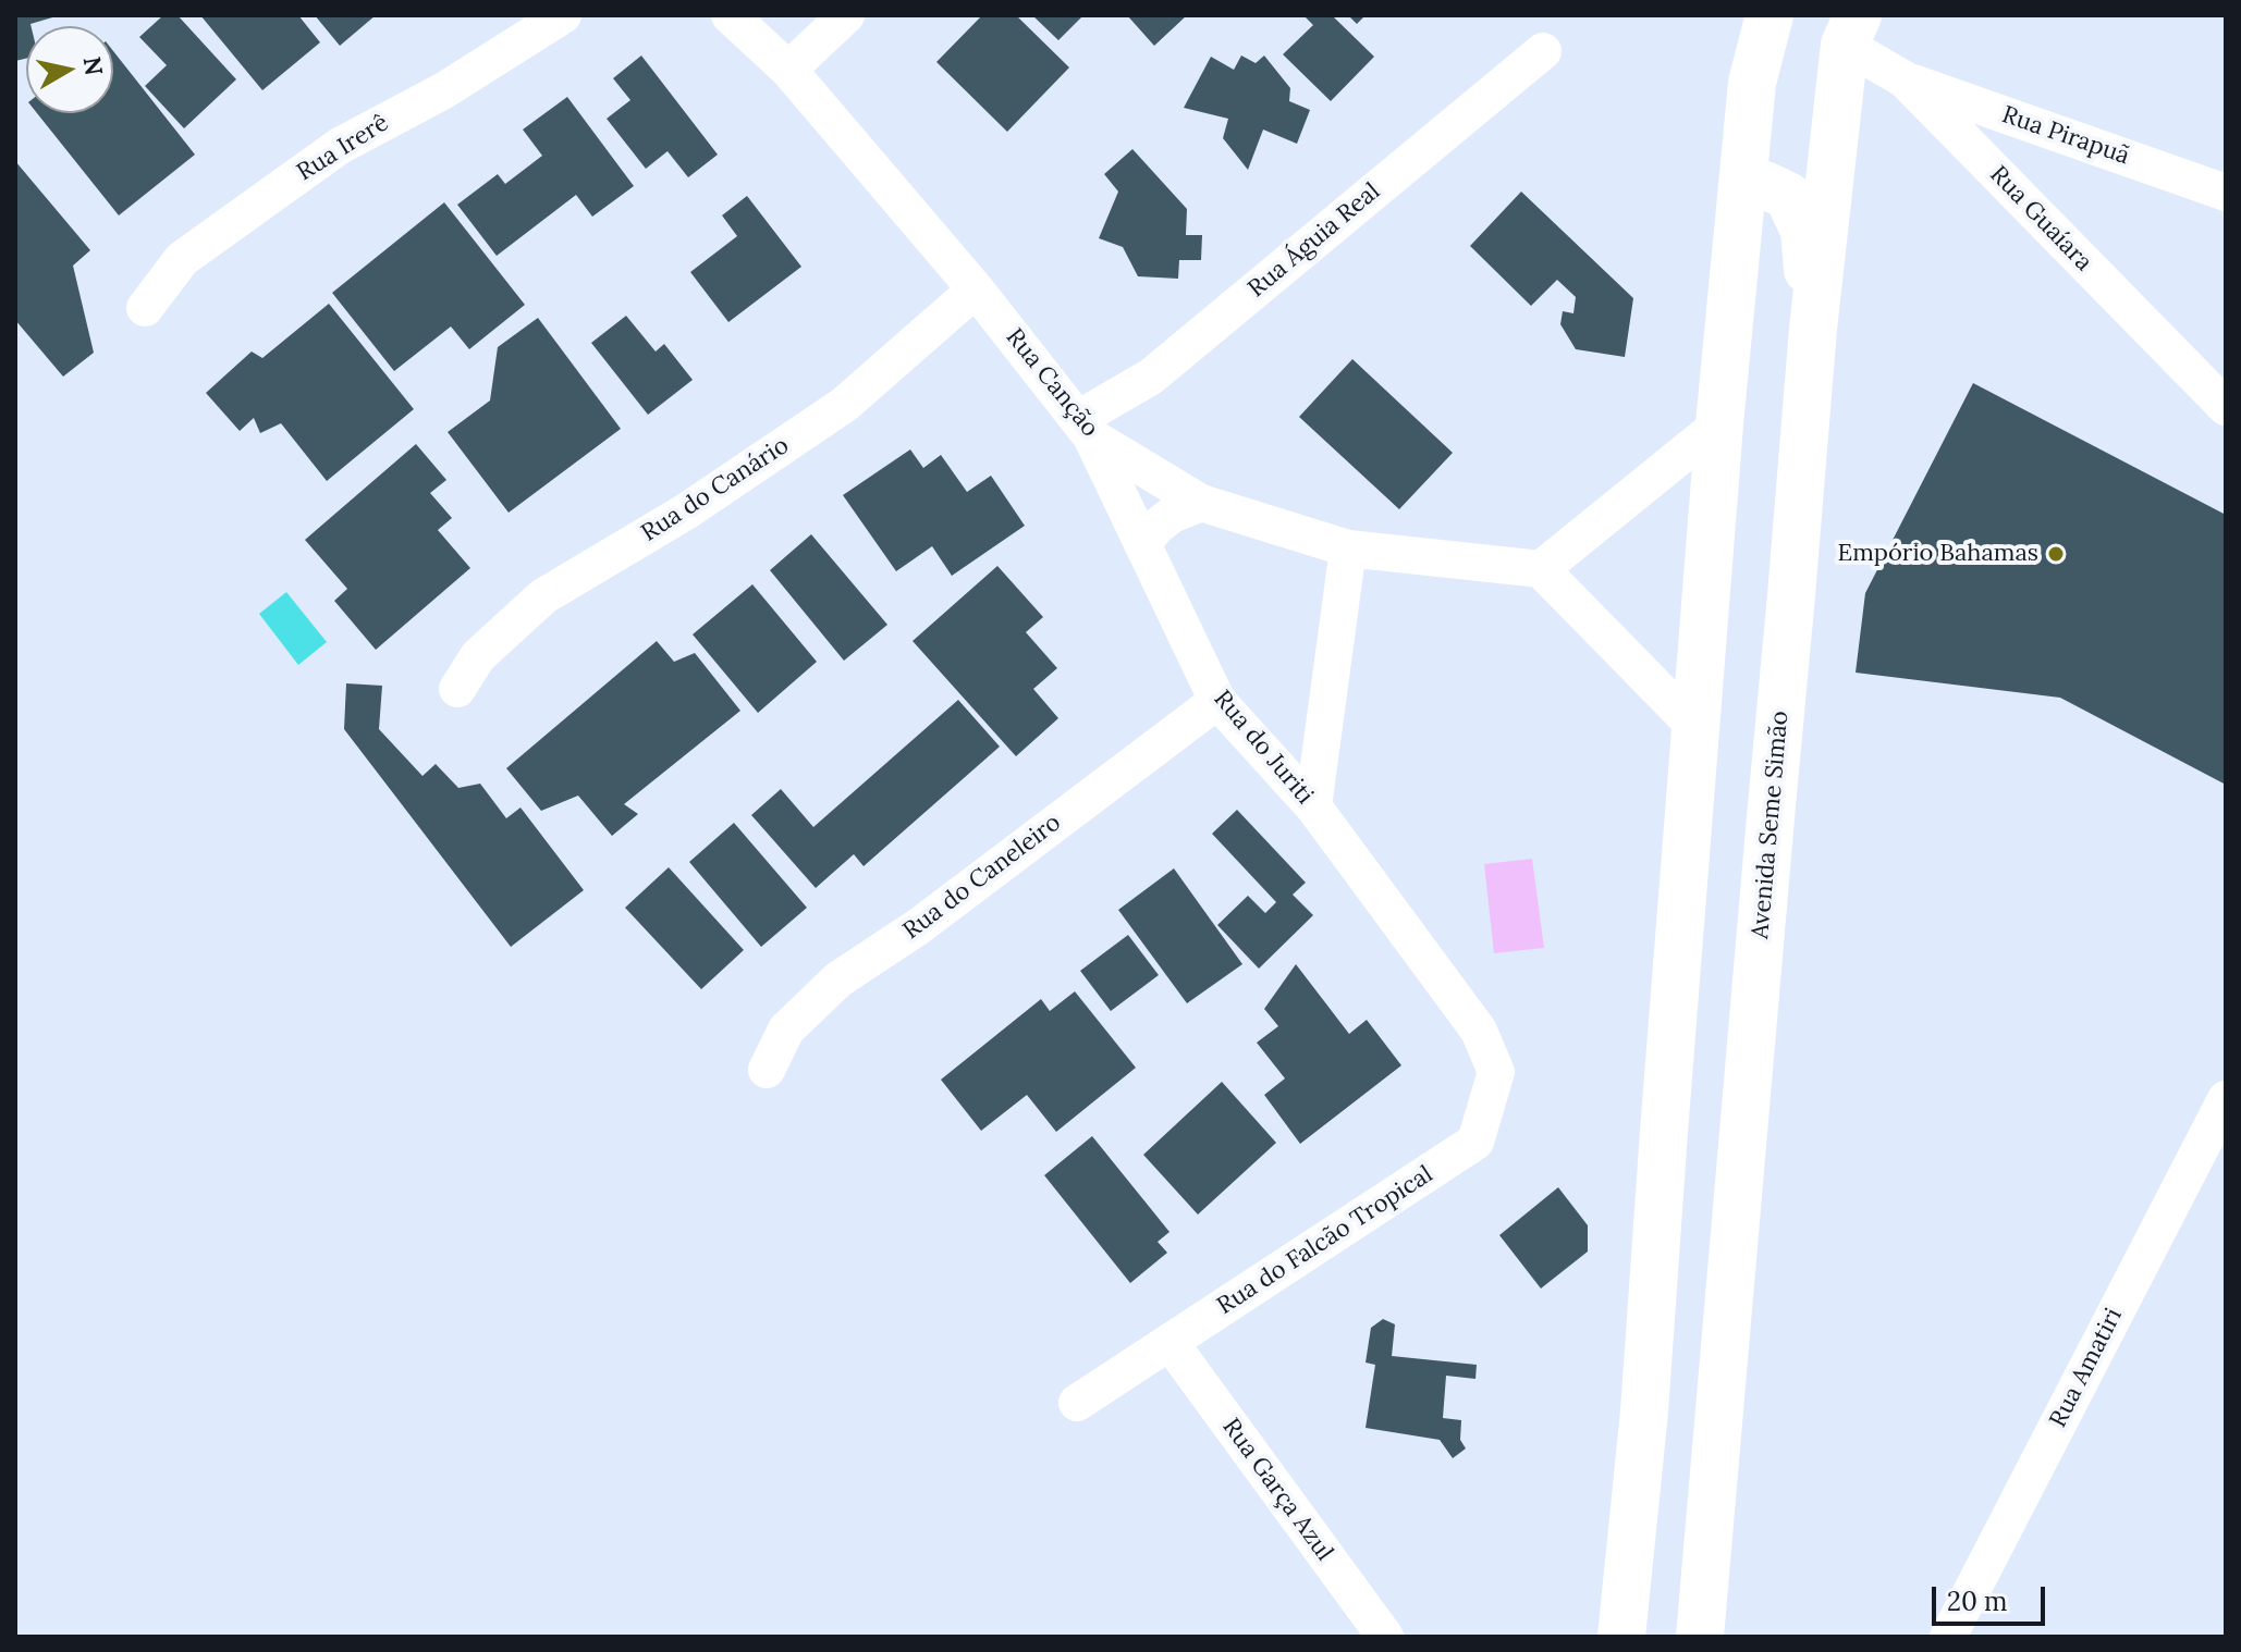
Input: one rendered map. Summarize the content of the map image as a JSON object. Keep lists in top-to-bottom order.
{
  "streets": {
    "main road": ["Avenida Seme Simão"],
    "street": [
      "Rua Pirapuã",
      "Rua Irerê",
      "Rua Guaíara",
      "Rua Águia Real",
      "Rua Canção",
      "Rua do Canário",
      "Rua do Juriti",
      "Rua do Caneleiro",
      "Rua do Falcão Tropical",
      "Rua Amatiri",
      "Rua Garça Azul"
    ]
  },
  "crossings": [
    ["Rua Pirapuã", "Rua Guaíara"],
    ["Rua Guaíara", "Avenida Seme Simão"],
    ["Rua Águia Real", "Rua Canção"],
    ["Rua Águia Real", "Rua do Juriti"],
    ["Rua Canção", "Rua do Canário"],
    ["Rua Canção", "Rua do Juriti"],
    ["Rua do Juriti", "Rua do Caneleiro"],
    ["Rua do Juriti", "Rua do Falcão Tropical"],
    ["Rua do Falcão Tropical", "Rua Garça Azul"]
  ],
  "places": ["Empório Bahamas"],
  "scale_bar": "20 m",
  "north": "right"
}
